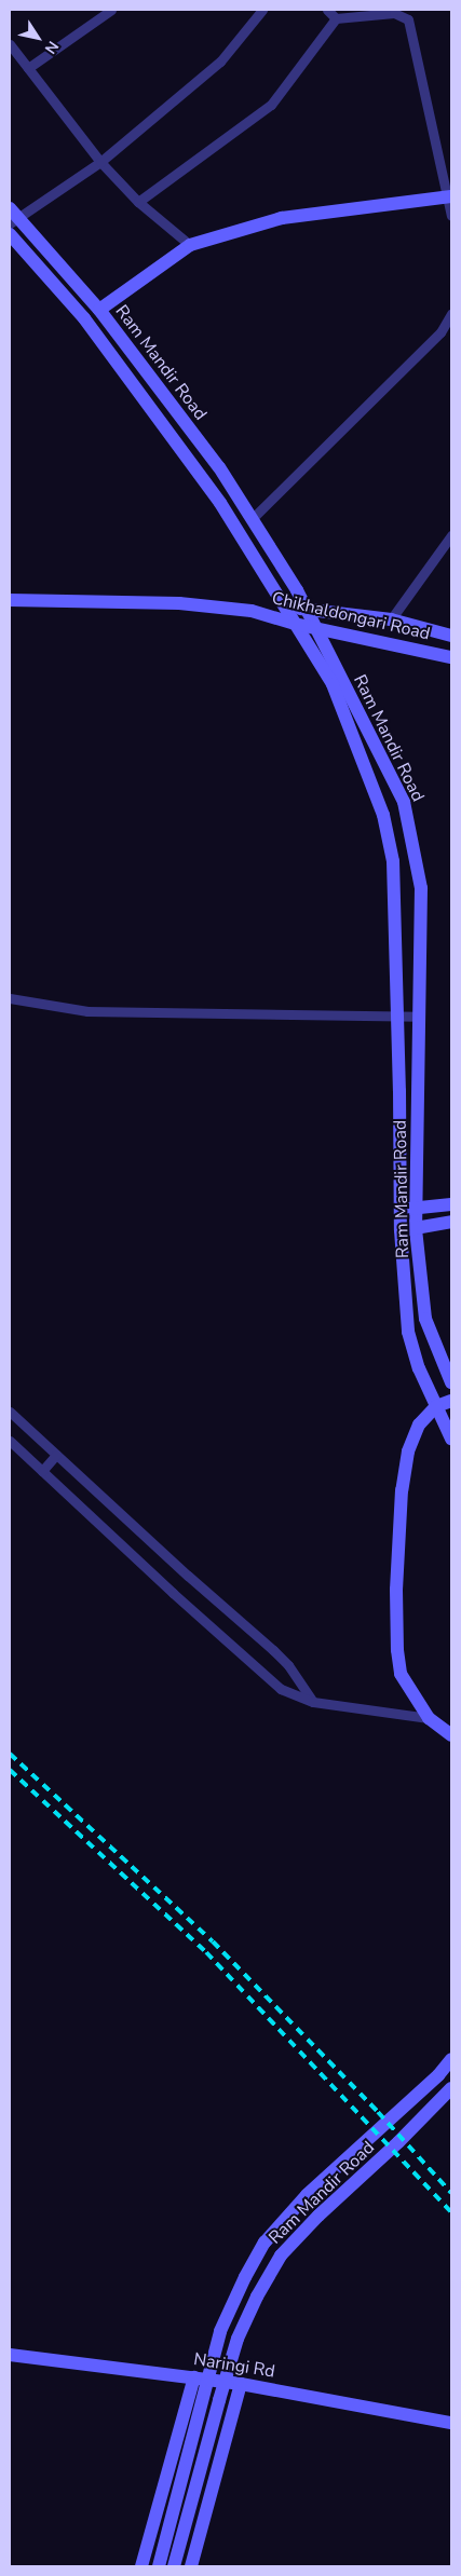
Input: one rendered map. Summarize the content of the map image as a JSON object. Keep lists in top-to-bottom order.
{
  "streets": {
    "main road": ["Ram Mandir Road", "Chikhaldongari Road", "Naringi Rd"]
  },
  "crossings": [
    ["Ram Mandir Road", "Chikhaldongari Road"]
  ],
  "north": "bottom right"
}
